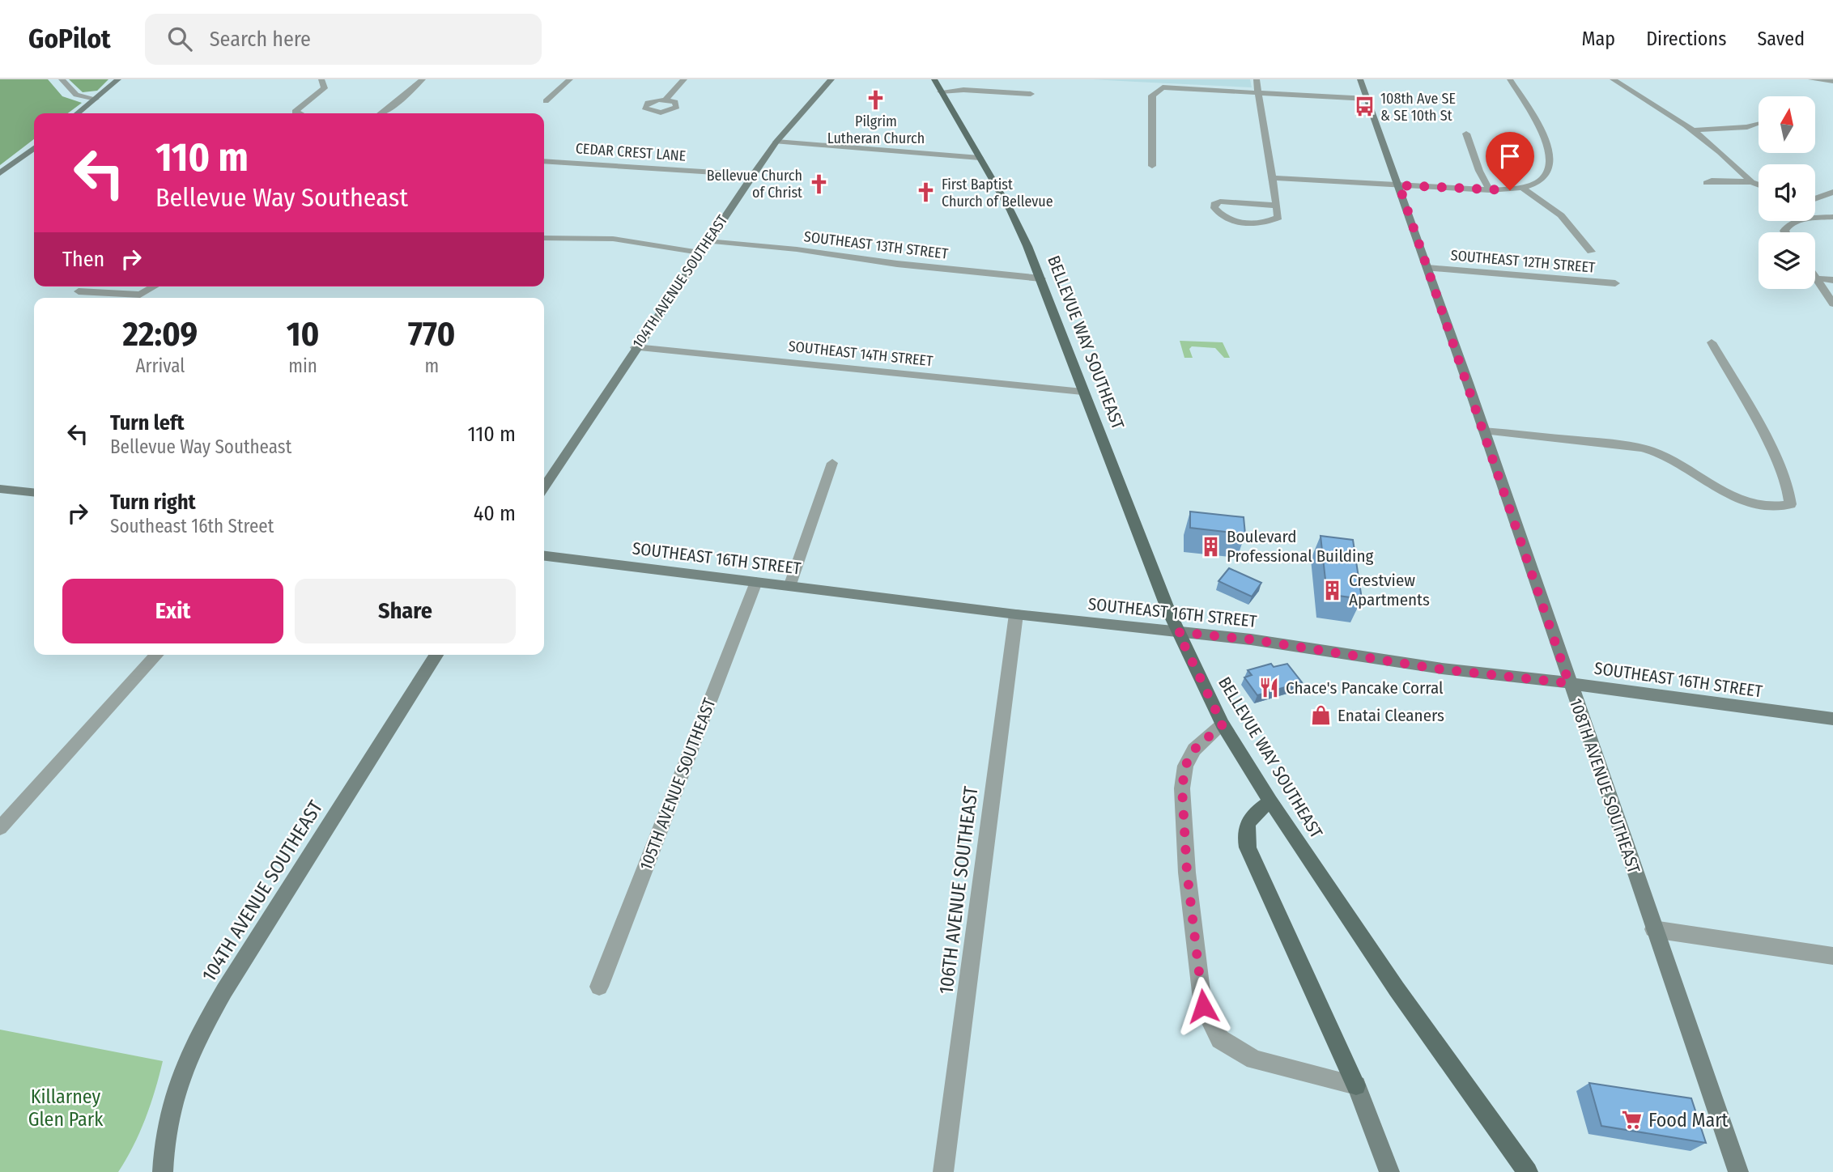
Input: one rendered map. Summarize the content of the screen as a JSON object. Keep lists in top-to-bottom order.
{
  "streets": {
    "main road": ["BELLEVUE WAY SOUTHEAST"],
    "street": [
      "CEDAR CREST LANE",
      "SOUTHEAST 13TH STREET",
      "SOUTHEAST 12TH STREET",
      "104TH AVENUE SOUTHEAST",
      "SOUTHEAST 14TH STREET",
      "SOUTHEAST 16TH STREET",
      "105TH AVENUE SOUTHEAST",
      "108TH AVENUE SOUTHEAST",
      "106TH AVENUE SOUTHEAST"
    ]
  },
  "crossings": [
    ["CEDAR CREST LANE", "104TH AVENUE SOUTHEAST"],
    ["SOUTHEAST 13TH STREET", "104TH AVENUE SOUTHEAST"],
    ["SOUTHEAST 13TH STREET", "BELLEVUE WAY SOUTHEAST"],
    ["SOUTHEAST 12TH STREET", "108TH AVENUE SOUTHEAST"],
    ["104TH AVENUE SOUTHEAST", "SOUTHEAST 14TH STREET"],
    ["BELLEVUE WAY SOUTHEAST", "SOUTHEAST 14TH STREET"],
    ["BELLEVUE WAY SOUTHEAST", "SOUTHEAST 16TH STREET"],
    ["SOUTHEAST 16TH STREET", "105TH AVENUE SOUTHEAST"],
    ["SOUTHEAST 16TH STREET", "108TH AVENUE SOUTHEAST"],
    ["SOUTHEAST 16TH STREET", "106TH AVENUE SOUTHEAST"]
  ],
  "parks": ["Killarney Glen Park"],
  "places": {
    "church": ["Pilgrim Lutheran Church", "Bellevue Church of Christ", "First Baptist Church of Bellevue"],
    "bus stop": ["108th Ave SE & SE 10th St"],
    "building": ["Boulevard Professional Building", "Crestview Apartments"],
    "restaurant": ["Chace's Pancake Corral"],
    "shop": ["Enatai Cleaners"],
    "supermarket": ["Food Mart"]
  },
  "north": "top",
  "page": {
    "header": "GoPilot",
    "search": "Search here",
    "nav": ["Map", "Directions", "Saved"],
    "turn": ["110 m", "Bellevue Way Southeast"],
    "then": "Then",
    "eta": [
      "22:09",
      "Arrival",
      "10",
      "min",
      "770",
      "m"
    ],
    "list": [
      {
        "name": "Turn left",
        "note": "Bellevue Way Southeast",
        "value": "110 m"
      },
      {
        "name": "Turn right",
        "note": "Southeast 16th Street",
        "value": "40 m"
      }
    ],
    "buttons": ["Exit", "Share"]
  }
}
